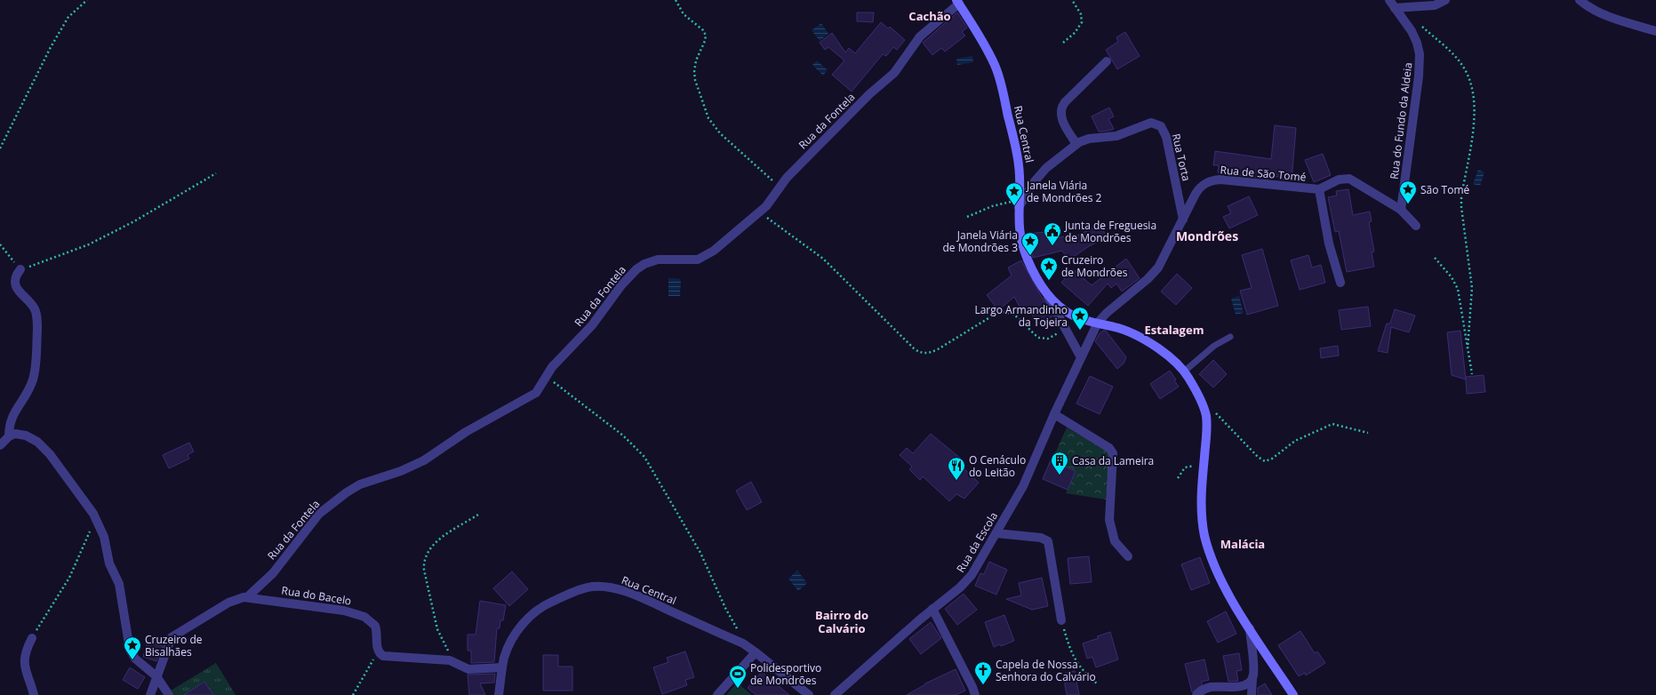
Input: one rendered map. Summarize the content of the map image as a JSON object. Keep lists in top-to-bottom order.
{
  "streets": {
    "main road": ["Rua Central"],
    "street": [
      "Rua da Fontela",
      "Rua do Fundo da Aldeia",
      "Rua Torta",
      "Rua de São Tomé",
      "Rua da Escola",
      "Rua do Bacelo"
    ]
  },
  "crossings": [
    ["Rua da Fontela", "Rua Central"],
    ["Rua da Fontela", "Rua do Bacelo"],
    ["Rua do Fundo da Aldeia", "Rua de São Tomé"],
    ["Rua Central", "Rua Torta"],
    ["Rua Torta", "Rua de São Tomé"]
  ],
  "districts": [
    "Cachão",
    "Mondrões",
    "Estalagem",
    "Malácia",
    "Bairro do Calvário"
  ],
  "places": {
    "place": [
      "São Tomé",
      "Janela Viária de Mondrões 2",
      "Janela Viária de Mondrões 3",
      "Cruzeiro de Mondrões",
      "Largo Armandinho da Tojeira",
      "Cruzeiro de Bisalhães"
    ],
    "public building": ["Junta de Freguesia de Mondrões"],
    "building": ["Casa da Lameira"],
    "restaurant": ["O Cenáculo do Leitão"],
    "church": ["Capela de Nossa Senhora do Calvário"],
    "sports": ["Polidesportivo de Mondrões"]
  }
}
